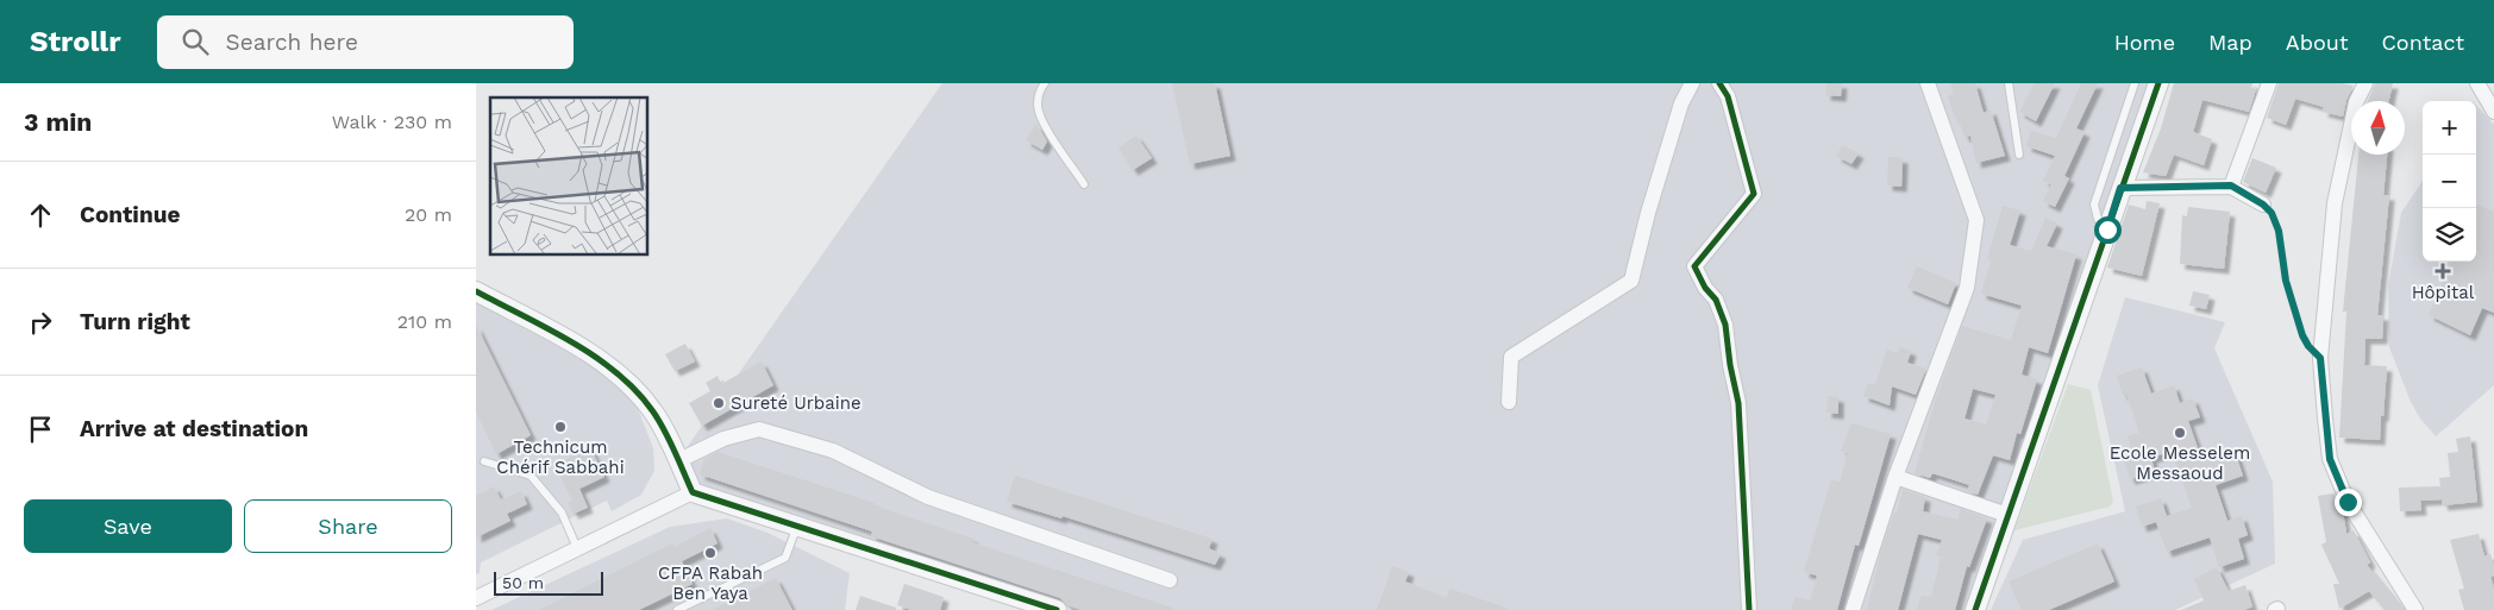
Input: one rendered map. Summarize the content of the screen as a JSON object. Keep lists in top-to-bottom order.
{
  "places": {
    "health": ["Hôpital"],
    "other": [
      "Sureté Urbaine",
      "Technicum Chérif Sabbahi",
      "Ecole Messelem Messaoud",
      "CFPA Rabah Ben Yaya"
    ]
  },
  "scale_bar": "50 m",
  "north": "top",
  "page": {
    "header": "Strollr",
    "search": "Search here",
    "nav": [
      "Home",
      "Map",
      "About",
      "Contact"
    ],
    "heading": ["3 min", "Walk · 230 m"],
    "map_buttons": ["+", "−"],
    "list": [
      ["Continue", "20 m"],
      ["Turn right", "210 m"],
      "Arrive at destination"
    ],
    "buttons": ["Save", "Share"],
    "scale": "50 m"
  }
}
